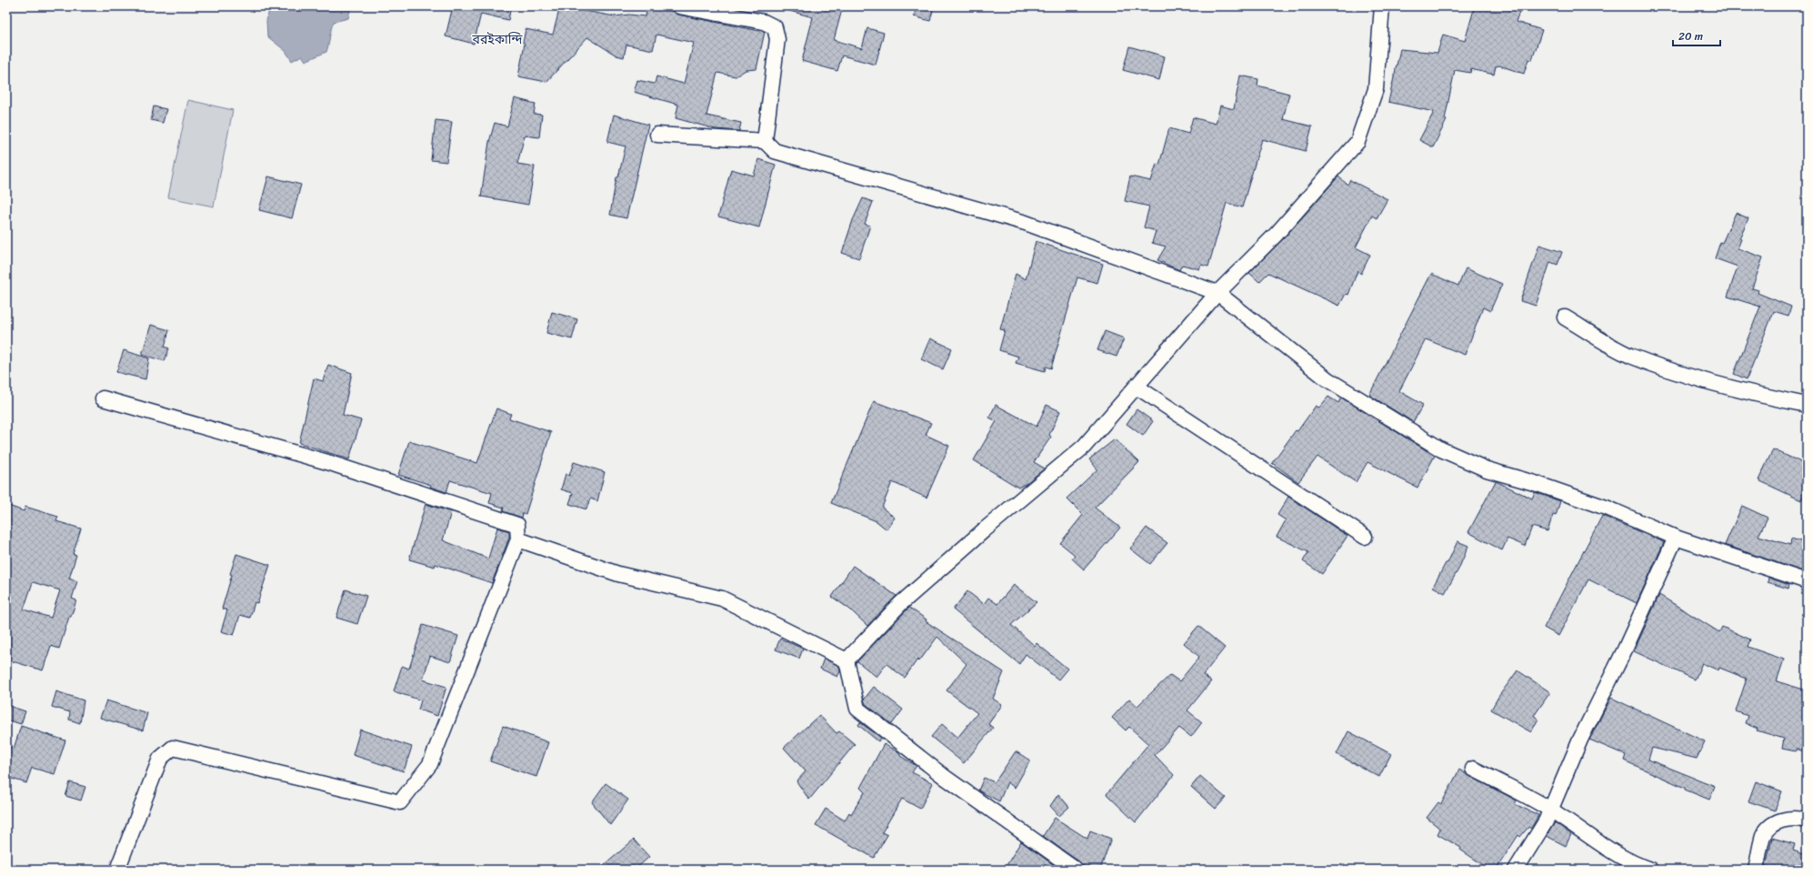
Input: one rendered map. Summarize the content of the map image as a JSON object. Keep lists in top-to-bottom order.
{
  "districts": ["বরইকান্দি"],
  "scale_bar": "20 m"
}
